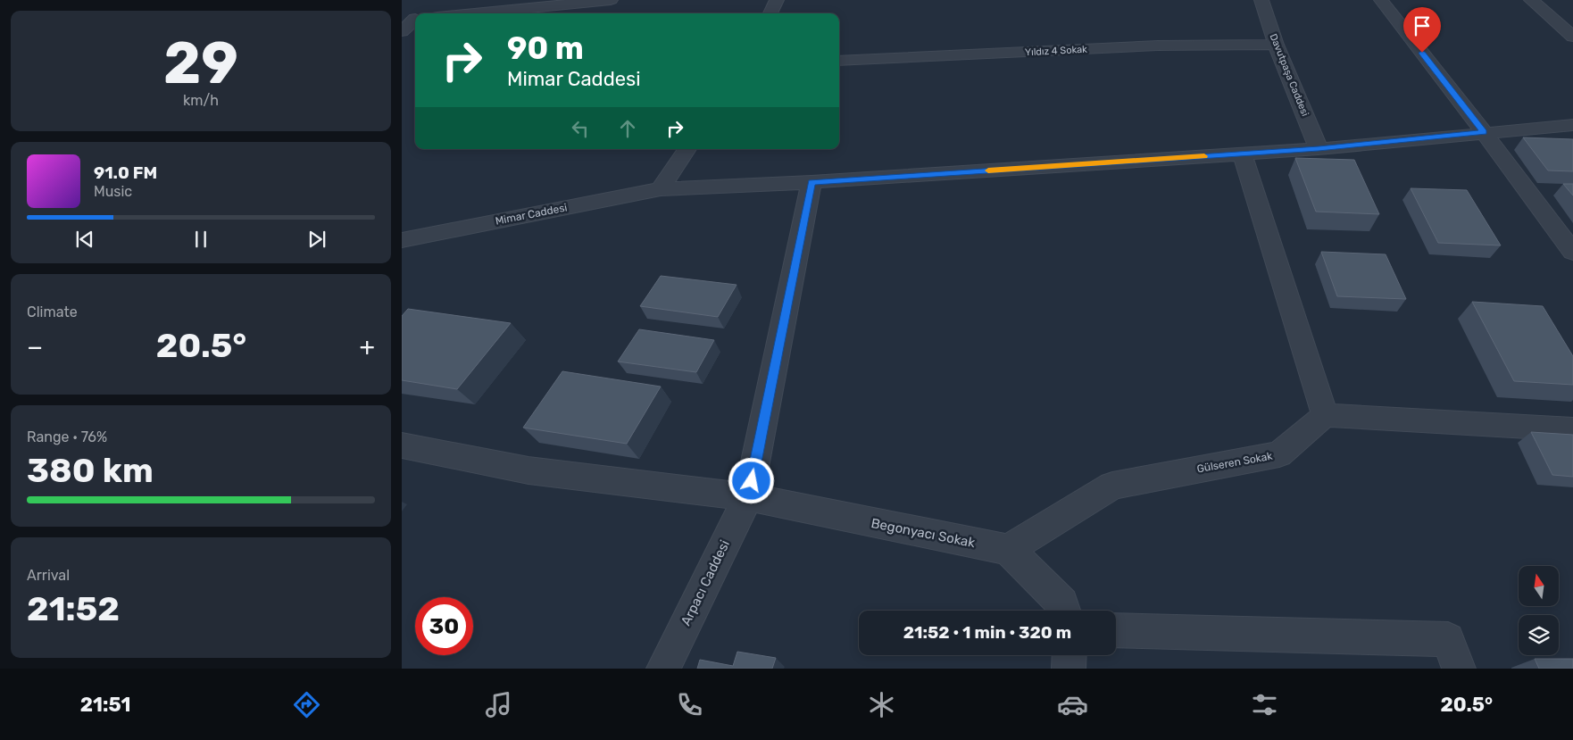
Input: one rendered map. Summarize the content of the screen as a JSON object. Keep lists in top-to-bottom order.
{
  "streets": {
    "street": [
      "Yıldız 4 Sokak",
      "Davutpaşa Caddesi",
      "Mimar Caddesi",
      "Gülseren Sokak",
      "Begonyacı Sokak",
      "Arpacı Caddesi"
    ]
  },
  "crossings": [
    ["Yıldız 4 Sokak", "Davutpaşa Caddesi"],
    ["Mimar Caddesi", "Arpacı Caddesi"],
    ["Gülseren Sokak", "Begonyacı Sokak"],
    ["Begonyacı Sokak", "Arpacı Caddesi"]
  ],
  "north": "top",
  "page": {
    "tile": [
      ["29", "km/h"],
      "Climate",
      ["Range · 76%", "380 km"],
      ["Arrival", "21:52"]
    ],
    "turn": ["90 m", "Mimar Caddesi"],
    "song": ["91.0 FM", "Music"],
    "heat": ["−", "20.5°", "+"],
    "limit": "30",
    "trip": "21:52 · 1 min · 320 m",
    "tabs": ["21:51", "20.5°"]
  }
}
